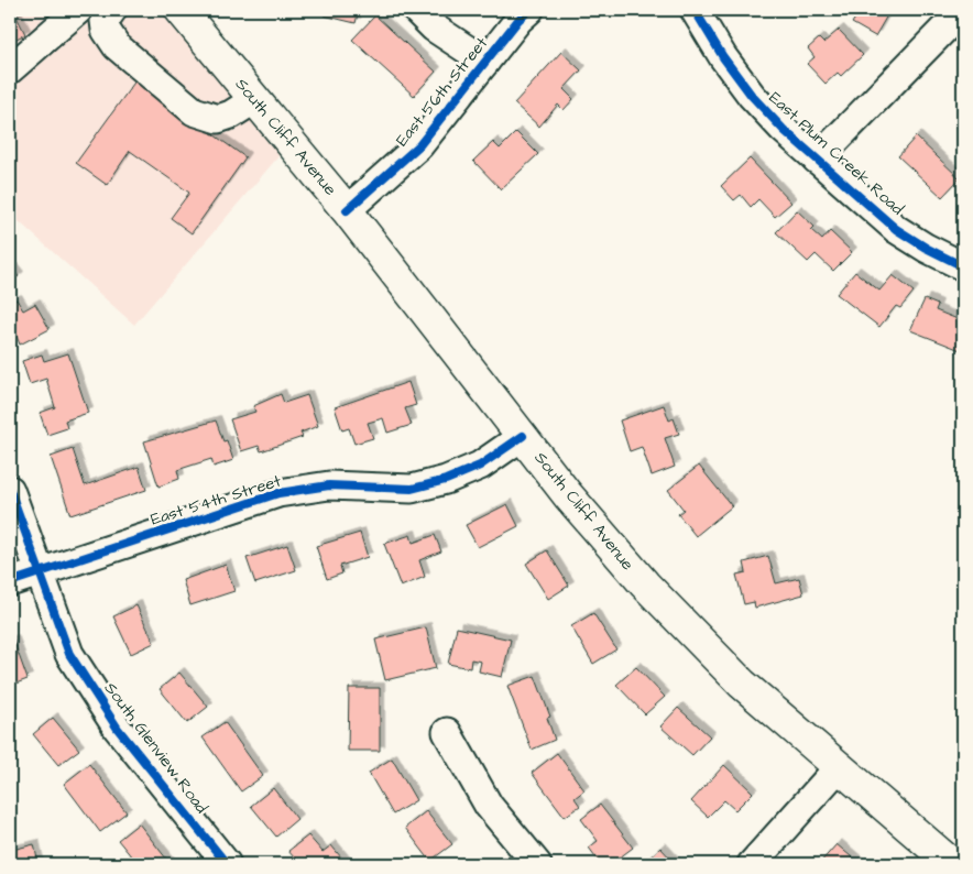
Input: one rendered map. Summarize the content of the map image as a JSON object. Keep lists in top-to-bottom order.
{
  "streets": {
    "main road": ["South Cliff Avenue"],
    "street": [
      "East 56th Street",
      "East Plum Creek Road",
      "East 54th Street",
      "South Glenview Road"
    ]
  },
  "crossings": [
    ["East 56th Street", "South Cliff Avenue"],
    ["South Cliff Avenue", "East 54th Street"],
    ["East 54th Street", "South Glenview Road"]
  ]
}
